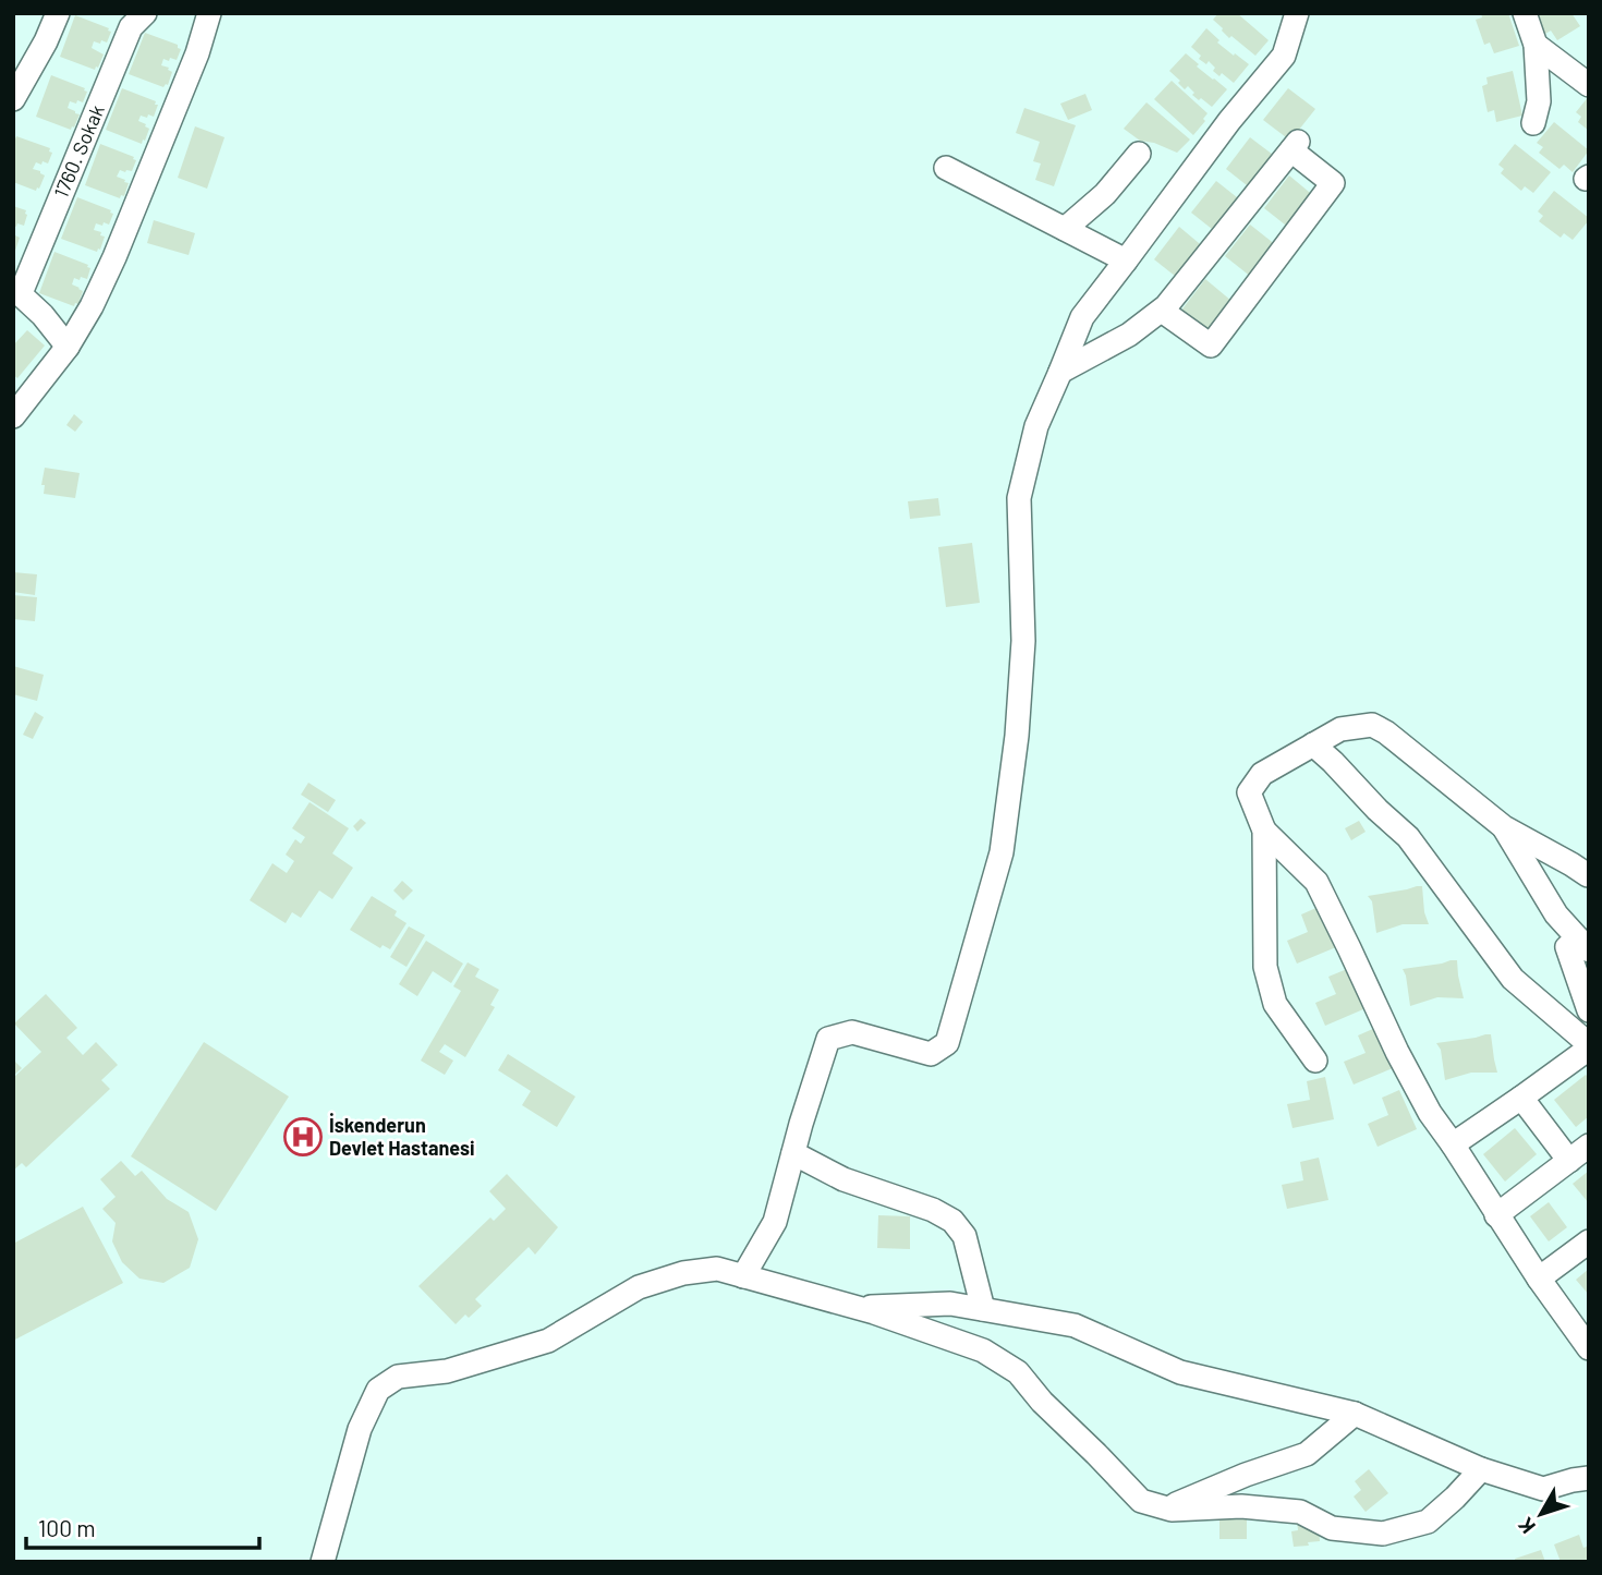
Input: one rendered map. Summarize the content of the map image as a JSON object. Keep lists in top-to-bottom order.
{
  "streets": {
    "street": ["1760. Sokak"]
  },
  "places": {
    "hospital": ["İskenderun Devlet Hastanesi"]
  },
  "scale_bar": "100 m",
  "north": "bottom left"
}
